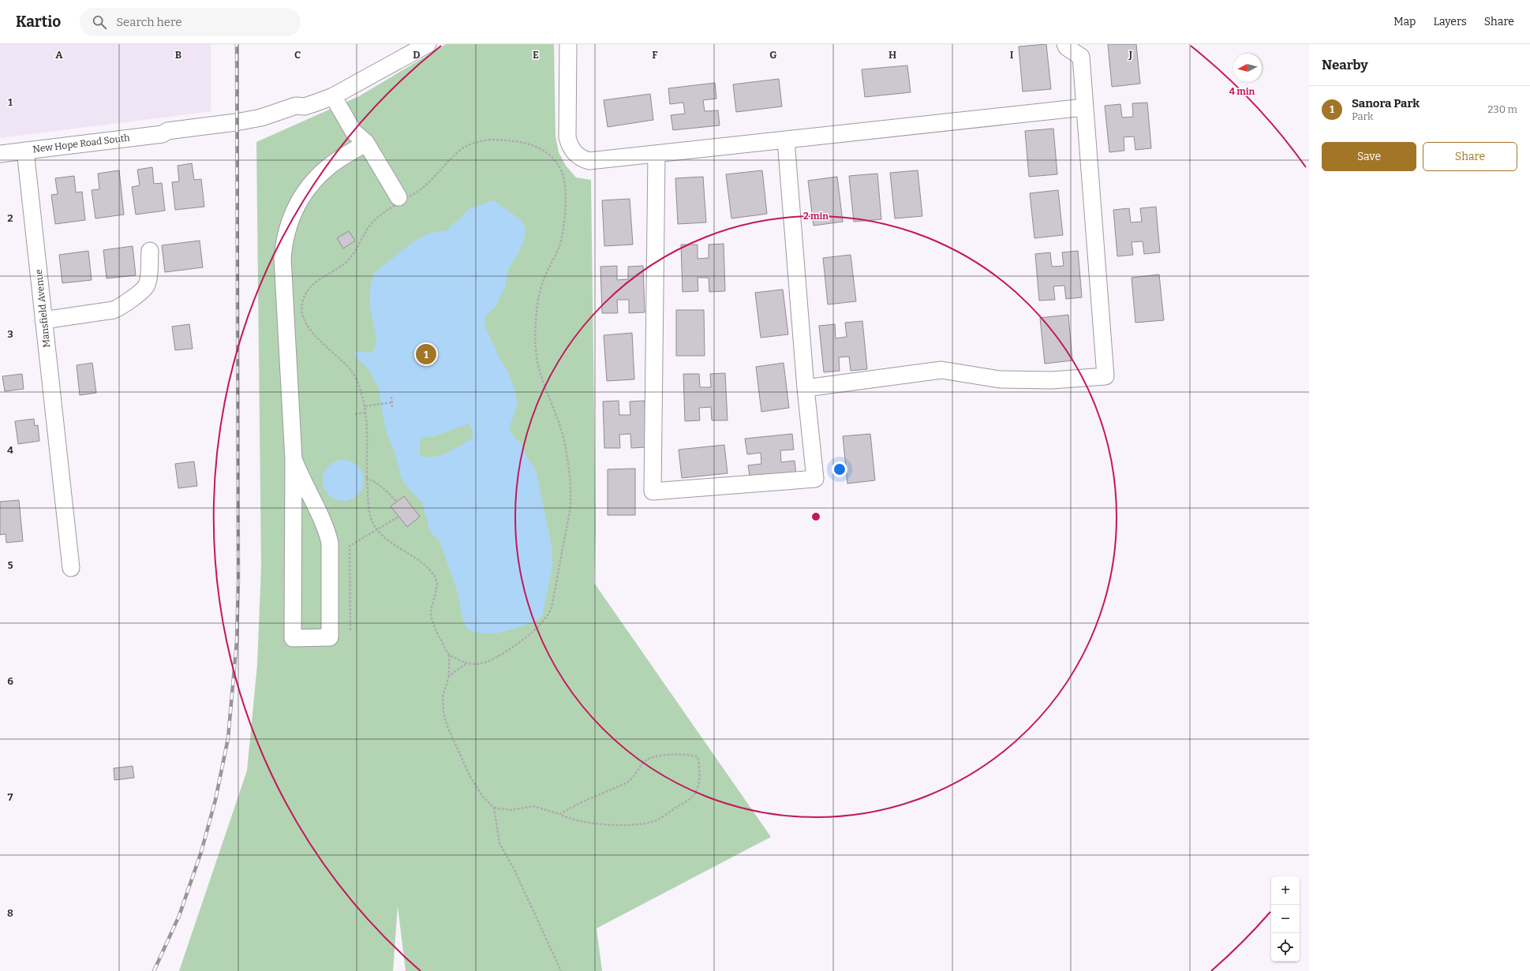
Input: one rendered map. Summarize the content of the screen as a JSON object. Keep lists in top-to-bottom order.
{
  "streets": {
    "street": ["New Hope Road South", "Mansfield Avenue"]
  },
  "crossings": [
    ["New Hope Road South", "Mansfield Avenue"]
  ],
  "north": "left",
  "page": {
    "header": "Kartio",
    "search": "Search here",
    "nav": ["Map", "Layers", "Share"],
    "heading": "Nearby",
    "list": [
      {
        "mark": "1",
        "name": "Sanora Park",
        "note": "Park",
        "value": "230 m"
      }
    ],
    "buttons": ["Save", "Share"],
    "pins": "1",
    "map_buttons": ["+", "−"]
  },
  "grid": {
    "columns": [
      "A",
      "B",
      "C",
      "D",
      "E",
      "F",
      "G",
      "H",
      "I",
      "J"
    ],
    "rows": [
      "1",
      "2",
      "3",
      "4",
      "5",
      "6",
      "7",
      "8"
    ]
  },
  "rings": ["4 min", "2 min"]
}
